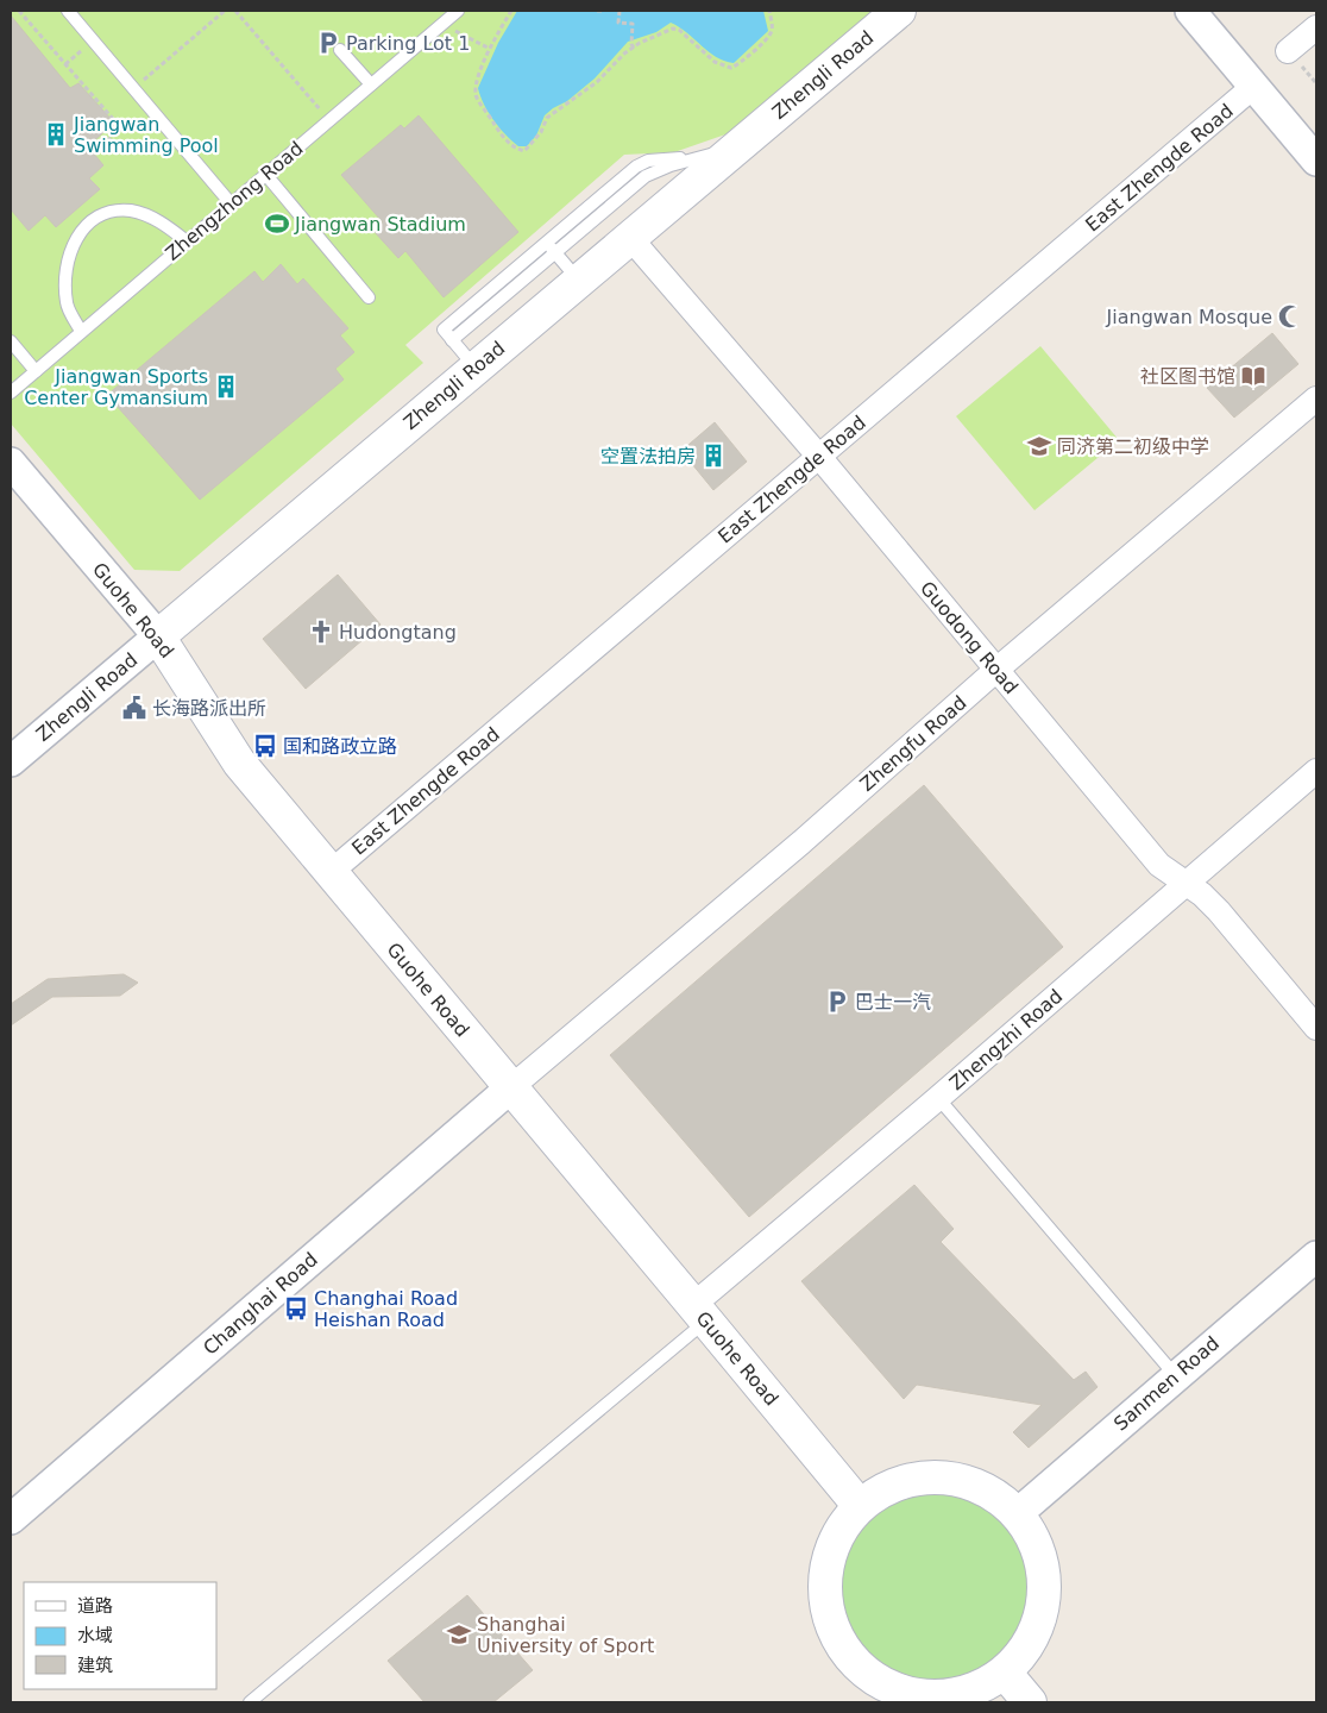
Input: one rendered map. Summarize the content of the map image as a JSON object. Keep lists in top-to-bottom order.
{
  "streets": {
    "main road": ["Zhengli Road", "Guohe Road"],
    "street": [
      "East Zhengde Road",
      "Guodong Road",
      "Zhengfu Road",
      "Zhengzhi Road",
      "Changhai Road",
      "Sanmen Road"
    ],
    "lane": ["Zhengzhong Road"]
  },
  "crossings": [
    ["Zhengli Road", "Guohe Road"],
    ["Zhengli Road", "Guodong Road"],
    ["East Zhengde Road", "Guohe Road"],
    ["East Zhengde Road", "Guodong Road"],
    ["Guohe Road", "Zhengfu Road"],
    ["Guohe Road", "Zhengzhi Road"],
    ["Guohe Road", "Changhai Road"],
    ["Guodong Road", "Zhengfu Road"],
    ["Guodong Road", "Zhengzhi Road"],
    ["Zhengfu Road", "Changhai Road"]
  ],
  "places": {
    "parking": ["Parking Lot 1", "巴士一汽"],
    "building": ["Jiangwan Swimming Pool", "Jiangwan Sports Center Gymansium", "空置法拍房"],
    "sports": ["Jiangwan Stadium"],
    "mosque": ["Jiangwan Mosque"],
    "library": ["社区图书馆"],
    "school or university": ["同济第二初级中学", "Shanghai University of Sport"],
    "church": ["Hudongtang"],
    "public building": ["长海路派出所"],
    "bus stop": ["国和路政立路", "Changhai Road Heishan Road"]
  },
  "legend": ["道路", "水域", "建筑"]
}
